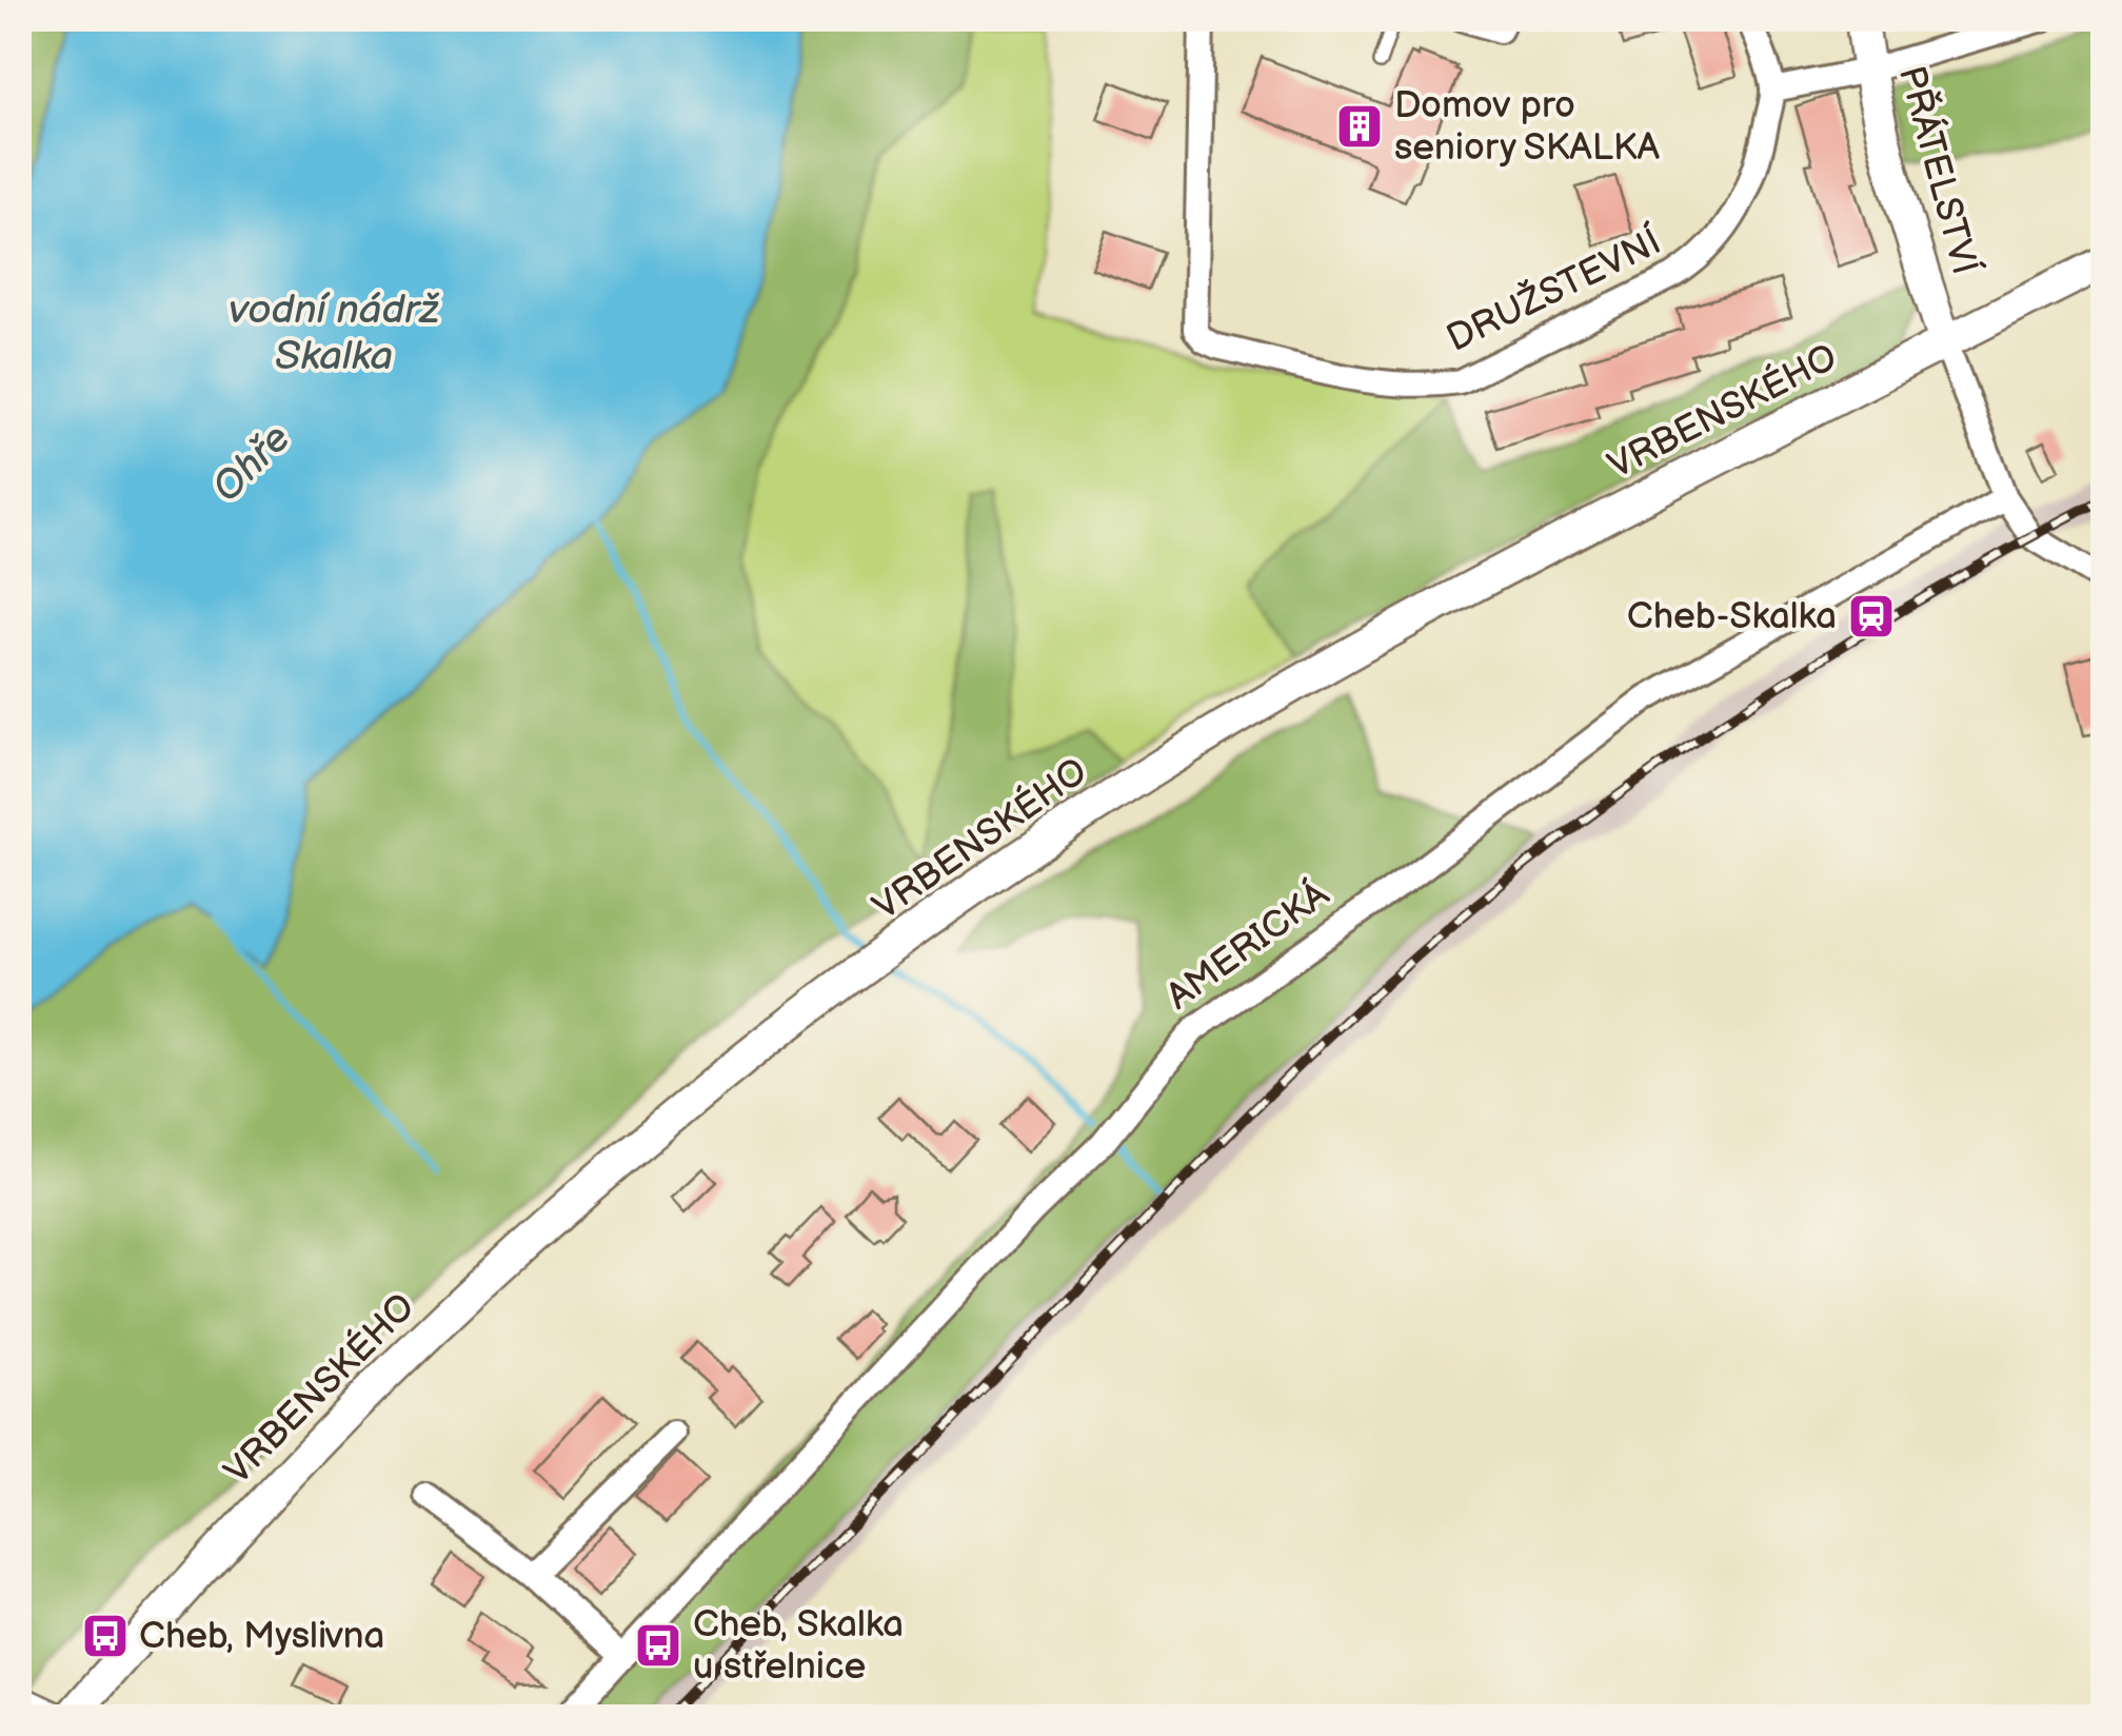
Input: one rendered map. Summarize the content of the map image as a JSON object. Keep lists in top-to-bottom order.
{
  "streets": {
    "main road": ["PŘÁTELSTVÍ", "VRBENSKÉHO"],
    "street": ["DRUŽSTEVNÍ", "AMERICKÁ"]
  },
  "crossings": [
    ["PŘÁTELSTVÍ", "VRBENSKÉHO"]
  ],
  "water": ["vodní nádrž Skalka", "Ohře"],
  "places": {
    "building": ["Domov pro seniory SKALKA"],
    "station": ["Cheb-Skalka"],
    "bus stop": ["Cheb, Myslivna", "Cheb, Skalka u střelnice"]
  }
}
